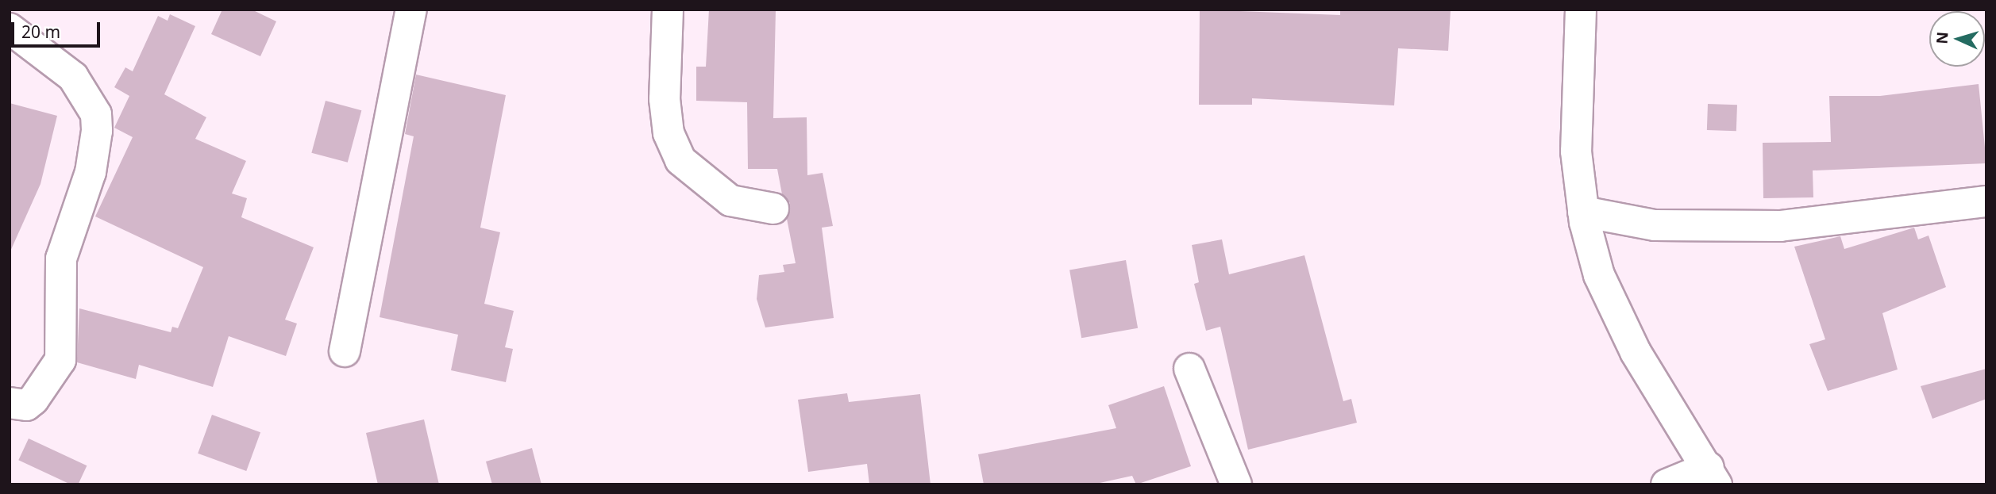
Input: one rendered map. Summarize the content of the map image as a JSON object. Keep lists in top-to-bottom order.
{
  "scale_bar": "20 m",
  "north": "left"
}
